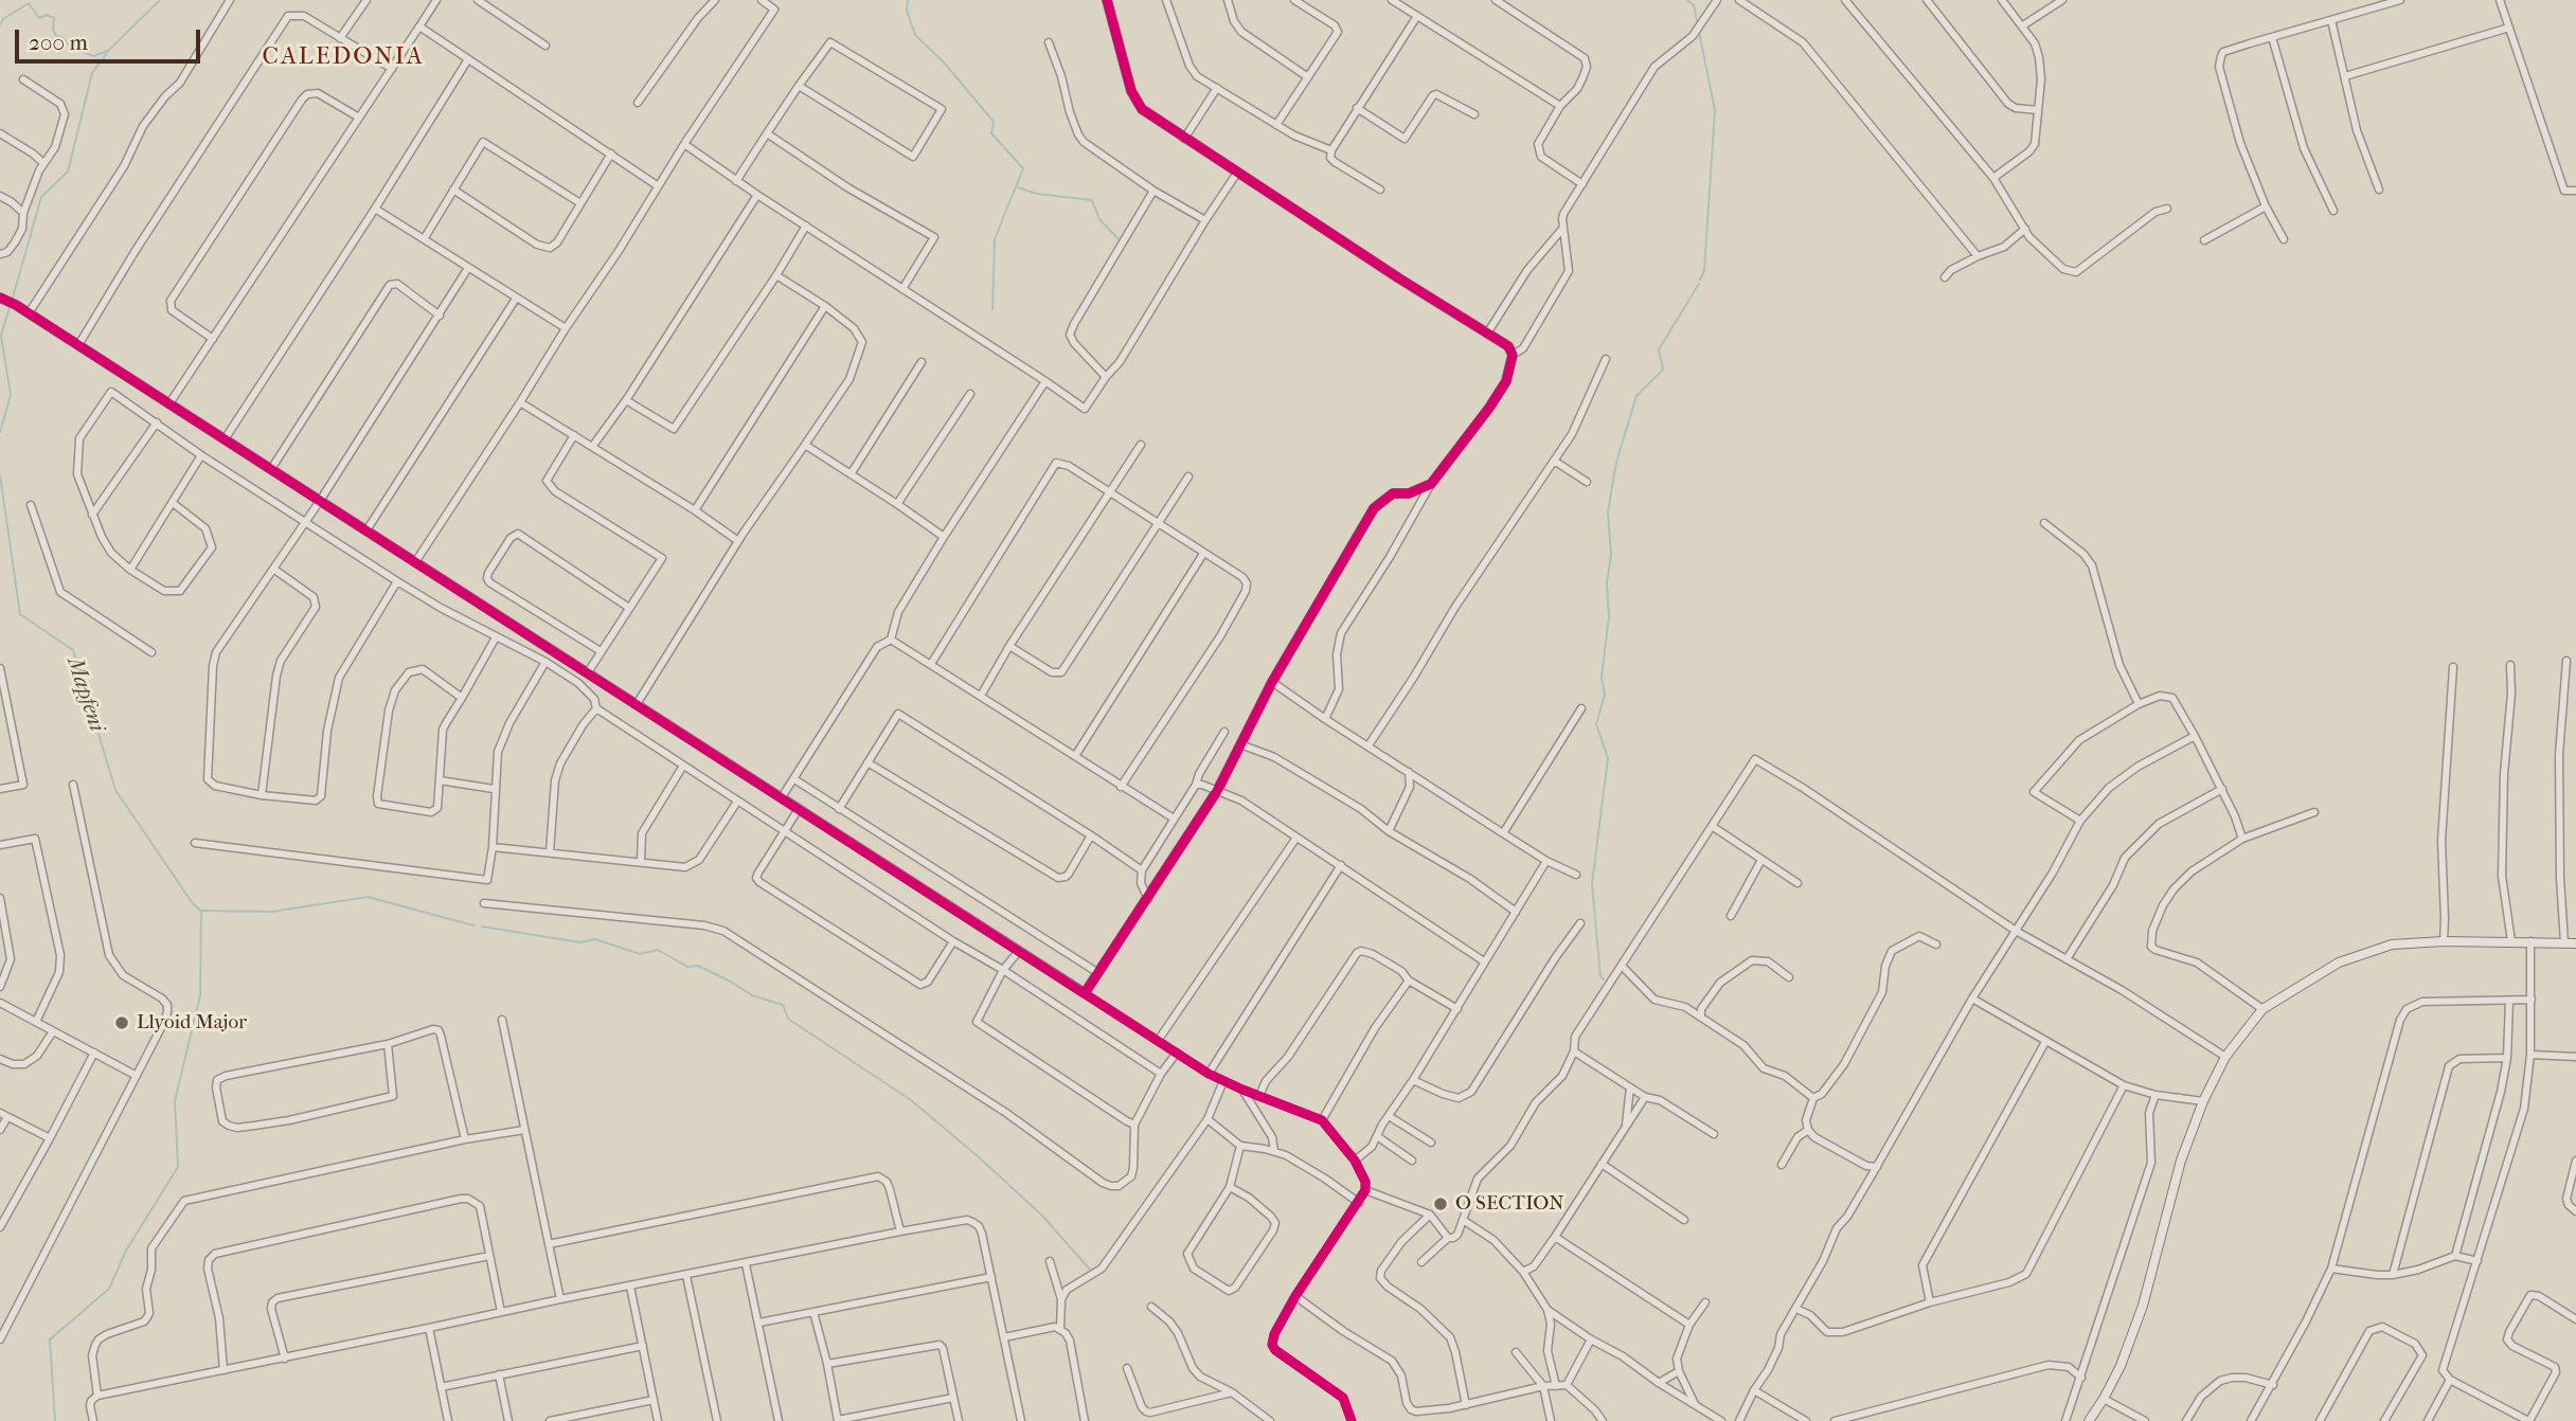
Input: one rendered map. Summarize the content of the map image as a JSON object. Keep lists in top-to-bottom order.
{
  "districts": ["CALEDONIA"],
  "water": ["Mapfeni"],
  "places": ["Llyoid Major", "O SECTION"],
  "scale_bar": "200 m"
}
